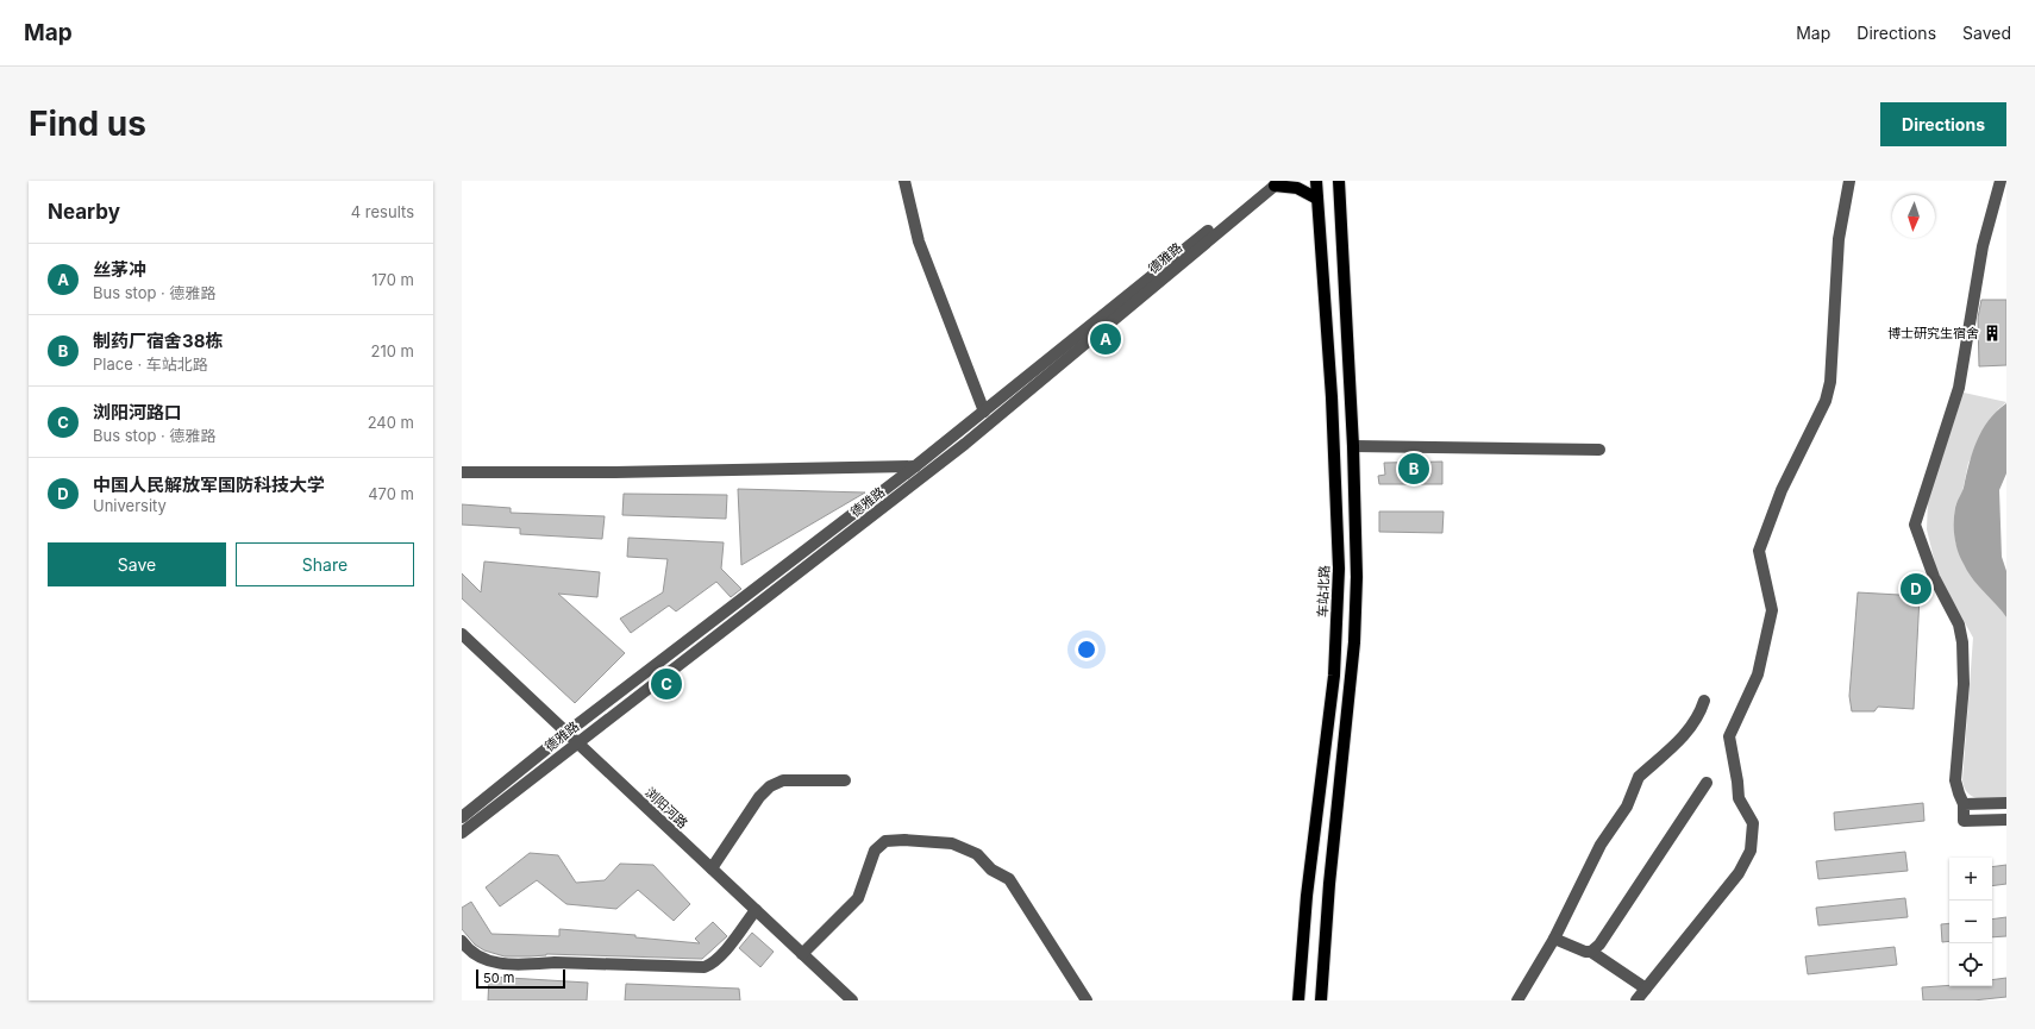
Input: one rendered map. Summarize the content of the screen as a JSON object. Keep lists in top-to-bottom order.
{
  "streets": {
    "main road": ["车站北路"],
    "street": ["德雅路", "浏阳河路"]
  },
  "crossings": [
    ["德雅路", "浏阳河路"]
  ],
  "places": {
    "building": ["博士研究生宿舍"]
  },
  "scale_bar": "50 m",
  "north": "bottom",
  "page": {
    "header": "Map",
    "nav": ["Map", "Directions", "Saved"],
    "buttons": [
      "Directions",
      ["Save", "Share"]
    ],
    "title": "Find us",
    "heading": ["Nearby", "4 results"],
    "list": [
      {
        "mark": "A",
        "name": "丝茅冲",
        "note": "Bus stop · 德雅路",
        "value": "170 m"
      },
      {
        "mark": "B",
        "name": "制药厂宿舍38栋",
        "note": "Place · 车站北路",
        "value": "210 m"
      },
      {
        "mark": "C",
        "name": "浏阳河路口",
        "note": "Bus stop · 德雅路",
        "value": "240 m"
      },
      {
        "mark": "D",
        "name": "中国人民解放军国防科技大学",
        "note": "University",
        "value": "470 m"
      }
    ],
    "pins": [
      "A",
      "B",
      "D",
      "C"
    ],
    "map_buttons": ["+", "−"],
    "scale": "50 m"
  }
}
